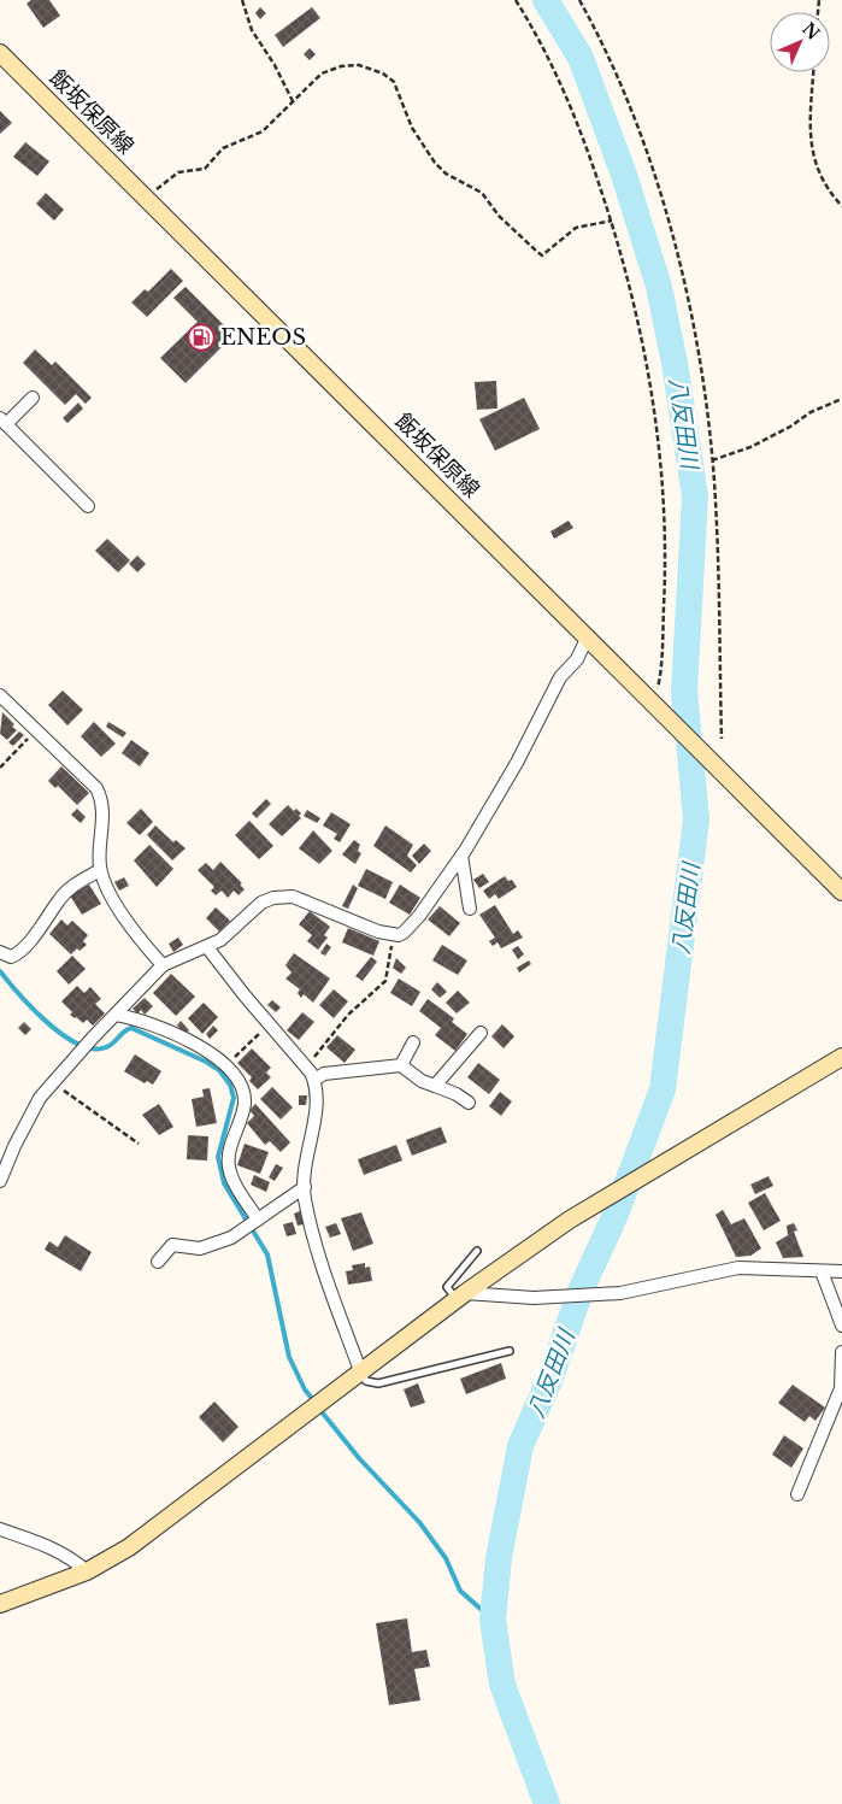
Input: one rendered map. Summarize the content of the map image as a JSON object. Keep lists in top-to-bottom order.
{
  "streets": {
    "main road": ["飯坂保原線"]
  },
  "water": ["八反田川"],
  "places": {
    "fuel station": ["ENEOS"]
  },
  "north": "top right"
}
